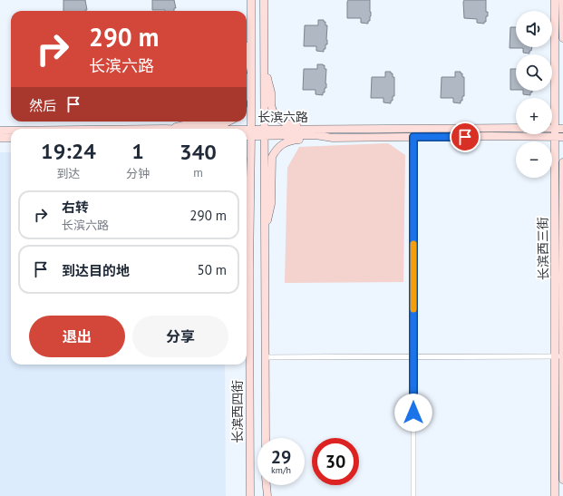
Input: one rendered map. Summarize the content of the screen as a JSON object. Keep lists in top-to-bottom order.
{
  "streets": {
    "main road": ["长滨六路", "长滨西三街", "长滨西四街"]
  },
  "crossings": [
    ["长滨六路", "长滨西三街"],
    ["长滨六路", "长滨西四街"]
  ],
  "page": {
    "map_buttons": ["+", "−"],
    "turn": ["290 m", "长滨六路"],
    "then": "然后",
    "eta": [
      "19:24",
      "到达",
      "1",
      "分钟",
      "340",
      "m"
    ],
    "list": [
      {
        "name": "右转",
        "note": "长滨六路",
        "value": "290 m"
      },
      {
        "name": "到达目的地",
        "value": "50 m"
      }
    ],
    "buttons": ["退出", "分享"],
    "speed": "29 km/h",
    "limit": "30"
  }
}
